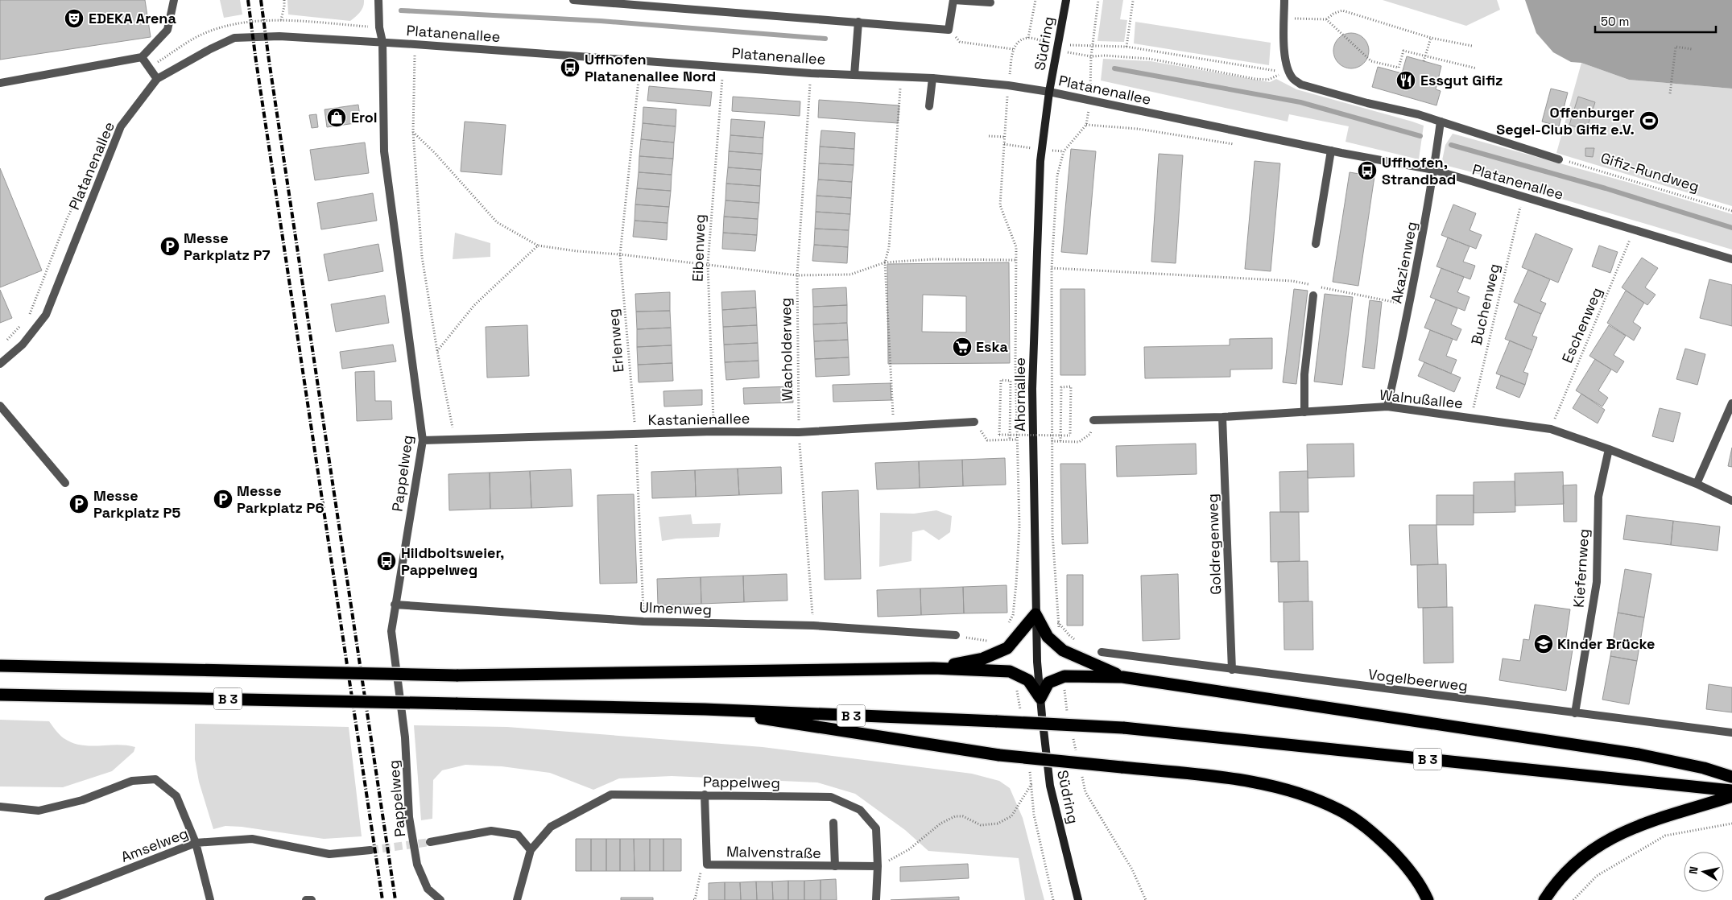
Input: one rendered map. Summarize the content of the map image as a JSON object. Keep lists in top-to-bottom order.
{
  "streets": {
    "highway": ["B 3"],
    "street": [
      "Platanenallee",
      "Südring",
      "Akazienweg",
      "Ahornallee",
      "Walnußallee",
      "Kastanienallee",
      "Pappelweg",
      "Goldregenweg",
      "Kiefernweg",
      "Ulmenweg",
      "Vogelbeerweg",
      "Amselweg",
      "Malvenstraße"
    ],
    "path": [
      "Gifiz-Rundweg",
      "Eibenweg",
      "Buchenweg",
      "Eschenweg",
      "Erlenweg",
      "Wacholderweg"
    ]
  },
  "crossings": [
    ["Platanenallee", "Südring"],
    ["Platanenallee", "Eibenweg"],
    ["Platanenallee", "Akazienweg"],
    ["Platanenallee", "Buchenweg"],
    ["Platanenallee", "Eschenweg"],
    ["Platanenallee", "Erlenweg"],
    ["Platanenallee", "Wacholderweg"],
    ["Platanenallee", "Ahornallee"],
    ["Platanenallee", "Pappelweg"],
    ["Südring", "Ahornallee"],
    ["Eibenweg", "Kastanienallee"],
    ["Akazienweg", "Walnußallee"],
    ["Buchenweg", "Walnußallee"],
    ["Eschenweg", "Walnußallee"],
    ["Erlenweg", "Kastanienallee"],
    ["Erlenweg", "Ulmenweg"],
    ["Wacholderweg", "Kastanienallee"],
    ["Wacholderweg", "Ulmenweg"],
    ["Walnußallee", "Goldregenweg"],
    ["Walnußallee", "Kiefernweg"],
    ["Kastanienallee", "Pappelweg"],
    ["Pappelweg", "Ulmenweg"],
    ["Pappelweg", "Malvenstraße"],
    ["Goldregenweg", "Vogelbeerweg"],
    ["Kiefernweg", "Vogelbeerweg"]
  ],
  "places": {
    "theatre": ["EDEKA Arena"],
    "bus stop": ["Uffhofen Platanenallee Nord", "Uffhofen, Strandbad", "Hildboltsweier, Pappelweg"],
    "restaurant": ["Essgut Gifiz"],
    "shop": ["Erol"],
    "sports": ["Offenburger Segel-Club Gifiz e.V."],
    "parking": ["Messe Parkplatz P7", "Messe Parkplatz P6", "Messe Parkplatz P5"],
    "supermarket": ["Eska"],
    "school or university": ["Kinder Brücke"]
  },
  "scale_bar": "50 m",
  "north": "left"
}
